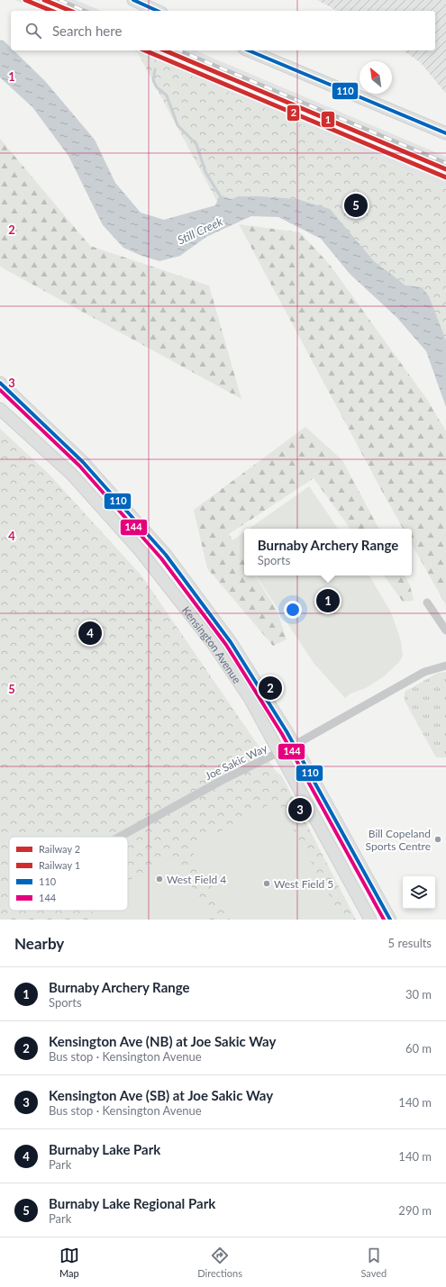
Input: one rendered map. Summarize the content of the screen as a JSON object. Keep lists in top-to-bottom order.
{
  "streets": {
    "main road": ["Kensington Avenue"],
    "street": ["Joe Sakic Way"]
  },
  "crossings": [
    ["Kensington Avenue", "Joe Sakic Way"]
  ],
  "water": ["Still Creek"],
  "places": ["Bill Copeland Sports Centre", "West Field 4", "West Field 5"],
  "lines": [
    "rail line 2",
    "rail line 1",
    "transit line 110",
    "transit line 144"
  ],
  "legend": [
    "Railway 2",
    "Railway 1",
    "110",
    "144"
  ],
  "north": "top left",
  "page": {
    "search": "Search here",
    "pins": [
      "5",
      "1",
      "4",
      "2",
      "3"
    ],
    "popup": ["Burnaby Archery Range", "Sports"],
    "heading": ["Nearby", "5 results"],
    "list": [
      {
        "mark": "1",
        "name": "Burnaby Archery Range",
        "note": "Sports",
        "value": "30 m"
      },
      {
        "mark": "2",
        "name": "Kensington Ave (NB) at Joe Sakic Way",
        "note": "Bus stop · Kensington Avenue",
        "value": "60 m"
      },
      {
        "mark": "3",
        "name": "Kensington Ave (SB) at Joe Sakic Way",
        "note": "Bus stop · Kensington Avenue",
        "value": "140 m"
      },
      {
        "mark": "4",
        "name": "Burnaby Lake Park",
        "note": "Park",
        "value": "140 m"
      },
      {
        "mark": "5",
        "name": "Burnaby Lake Regional Park",
        "note": "Park",
        "value": "290 m"
      }
    ],
    "nav": ["Map", "Directions", "Saved"]
  },
  "grid": {
    "rows": [
      "1",
      "2",
      "3",
      "4",
      "5"
    ]
  }
}
